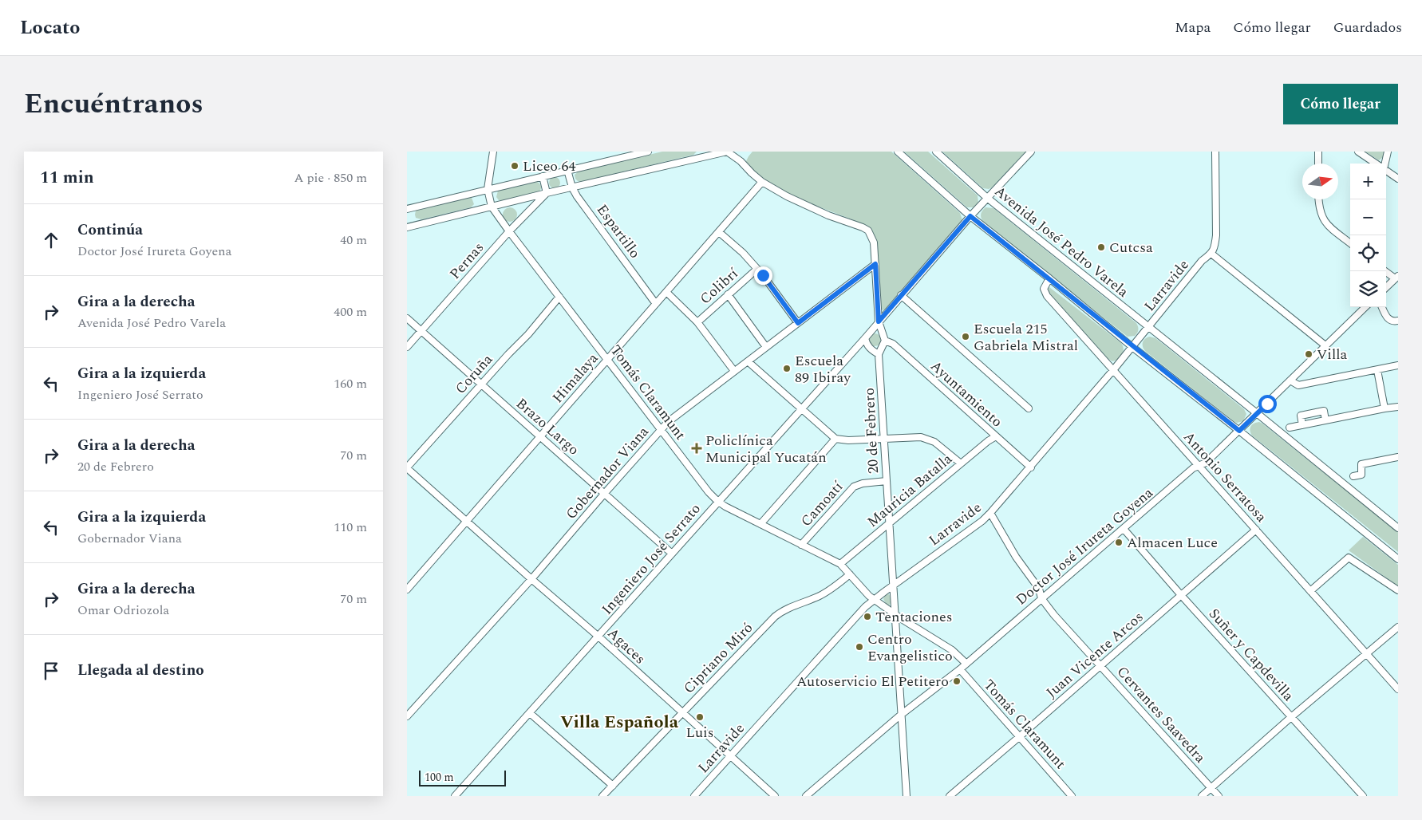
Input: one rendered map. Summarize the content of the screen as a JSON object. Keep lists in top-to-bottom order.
{
  "streets": {
    "street": [
      "Espartillo",
      "Avenida José Pedro Varela",
      "Pernas",
      "Larravide",
      "Colibrí",
      "Coruña",
      "Himalaya",
      "Tomás Claramunt",
      "Ayuntamiento",
      "Brazo Largo",
      "20 de Febrero",
      "Gobernador Viana",
      "Antonio Serratosa",
      "Mauricia Batalla",
      "Camoatí",
      "Doctor José Irureta Goyena",
      "Ingeniero José Serrato",
      "Agaces",
      "Juan Vicente Arcos",
      "Suñer y Capdevilla",
      "Cipriano Miró",
      "Cervantes Saavedra"
    ]
  },
  "crossings": [
    ["Espartillo", "Himalaya"],
    ["Avenida José Pedro Varela", "Larravide"],
    ["Avenida José Pedro Varela", "Doctor José Irureta Goyena"],
    ["Avenida José Pedro Varela", "Ingeniero José Serrato"],
    ["Pernas", "Tomás Claramunt"],
    ["Pernas", "Brazo Largo"],
    ["Larravide", "Tomás Claramunt"],
    ["Larravide", "Ayuntamiento"],
    ["Larravide", "20 de Febrero"],
    ["Larravide", "Antonio Serratosa"],
    ["Larravide", "Agaces"],
    ["Larravide", "Cervantes Saavedra"],
    ["Coruña", "Tomás Claramunt"],
    ["Coruña", "Brazo Largo"],
    ["Coruña", "Agaces"],
    ["Himalaya", "Tomás Claramunt"],
    ["Himalaya", "Brazo Largo"],
    ["Himalaya", "Agaces"],
    ["Tomás Claramunt", "20 de Febrero"],
    ["Tomás Claramunt", "Gobernador Viana"],
    ["Tomás Claramunt", "Mauricia Batalla"],
    ["Tomás Claramunt", "Camoatí"],
    ["Tomás Claramunt", "Doctor José Irureta Goyena"],
    ["Tomás Claramunt", "Ingeniero José Serrato"],
    ["Tomás Claramunt", "Juan Vicente Arcos"],
    ["Tomás Claramunt", "Cipriano Miró"],
    ["Ayuntamiento", "20 de Febrero"],
    ["Ayuntamiento", "Mauricia Batalla"],
    ["Brazo Largo", "Gobernador Viana"],
    ["Brazo Largo", "Ingeniero José Serrato"],
    ["20 de Febrero", "Mauricia Batalla"],
    ["20 de Febrero", "Camoatí"],
    ["20 de Febrero", "Doctor José Irureta Goyena"],
    ["Gobernador Viana", "Agaces"],
    ["Antonio Serratosa", "Doctor José Irureta Goyena"],
    ["Antonio Serratosa", "Juan Vicente Arcos"],
    ["Doctor José Irureta Goyena", "Suñer y Capdevilla"],
    ["Doctor José Irureta Goyena", "Cervantes Saavedra"],
    ["Ingeniero José Serrato", "Agaces"],
    ["Agaces", "Cipriano Miró"],
    ["Juan Vicente Arcos", "Suñer y Capdevilla"],
    ["Juan Vicente Arcos", "Cervantes Saavedra"]
  ],
  "districts": ["Villa Española"],
  "places": {
    "other": [
      "Liceo 64",
      "Cutcsa",
      "Escuela 215 Gabriela Mistral",
      "Villa",
      "Escuela 89 Ibiray",
      "Almacen Luce",
      "Tentaciones",
      "Centro Evangelistico",
      "Autoservicio El Petitero",
      "Luis"
    ],
    "health": ["Policlínica Municipal Yucatán"]
  },
  "scale_bar": "100 m",
  "north": "right",
  "page": {
    "header": "Locato",
    "nav": ["Mapa", "Cómo llegar", "Guardados"],
    "title": "Encuéntranos",
    "buttons": "Cómo llegar",
    "heading": ["11 min", "A pie · 850 m"],
    "map_buttons": ["+", "−"],
    "list": [
      ["Continúa", "Doctor José Irureta Goyena", "40 m"],
      ["Gira a la derecha", "Avenida José Pedro Varela", "400 m"],
      ["Gira a la izquierda", "Ingeniero José Serrato", "160 m"],
      ["Gira a la derecha", "20 de Febrero", "70 m"],
      ["Gira a la izquierda", "Gobernador Viana", "110 m"],
      ["Gira a la derecha", "Omar Odriozola", "70 m"],
      "Llegada al destino"
    ],
    "scale": "100 m"
  }
}
